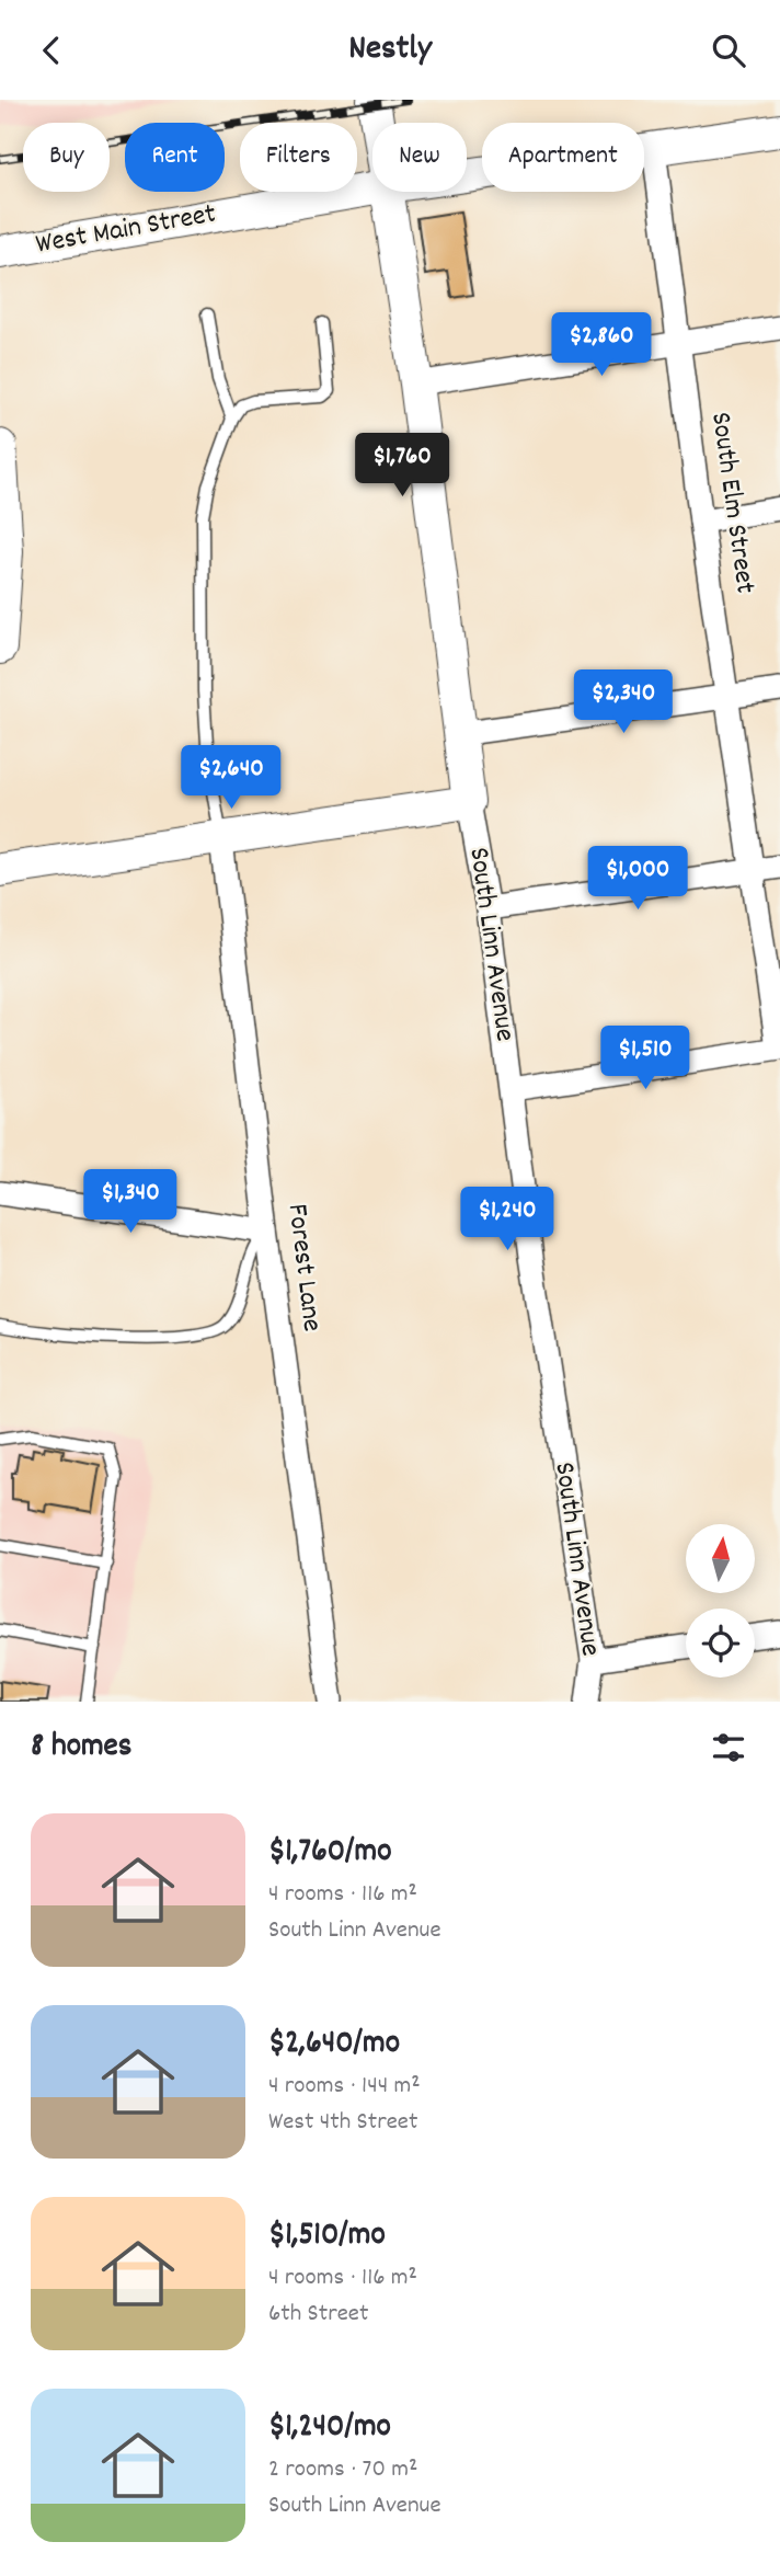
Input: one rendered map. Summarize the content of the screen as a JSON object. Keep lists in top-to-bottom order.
{
  "streets": {
    "street": [
      "West Main Street",
      "South Elm Street",
      "South Linn Avenue",
      "Forest Lane"
    ]
  },
  "crossings": [
    ["West Main Street", "South Elm Street"]
  ],
  "north": "top",
  "page": {
    "header": "Nestly",
    "chip": [
      "Buy",
      "Rent",
      "Filters",
      "New",
      "Apartment"
    ],
    "price": [
      "$2,860",
      "$1,760",
      "$2,340",
      "$2,640",
      "$1,000",
      "$1,510",
      "$1,340",
      "$1,240"
    ],
    "heading": "8 homes",
    "list": [
      {
        "name": "$1,760/mo",
        "note": "4 rooms · 116 m² · South Linn Avenue"
      },
      {
        "name": "$2,640/mo",
        "note": "4 rooms · 144 m² · West 4th Street"
      },
      {
        "name": "$1,510/mo",
        "note": "4 rooms · 116 m² · 6th Street"
      },
      {
        "name": "$1,240/mo",
        "note": "2 rooms · 70 m² · South Linn Avenue"
      }
    ]
  }
}
